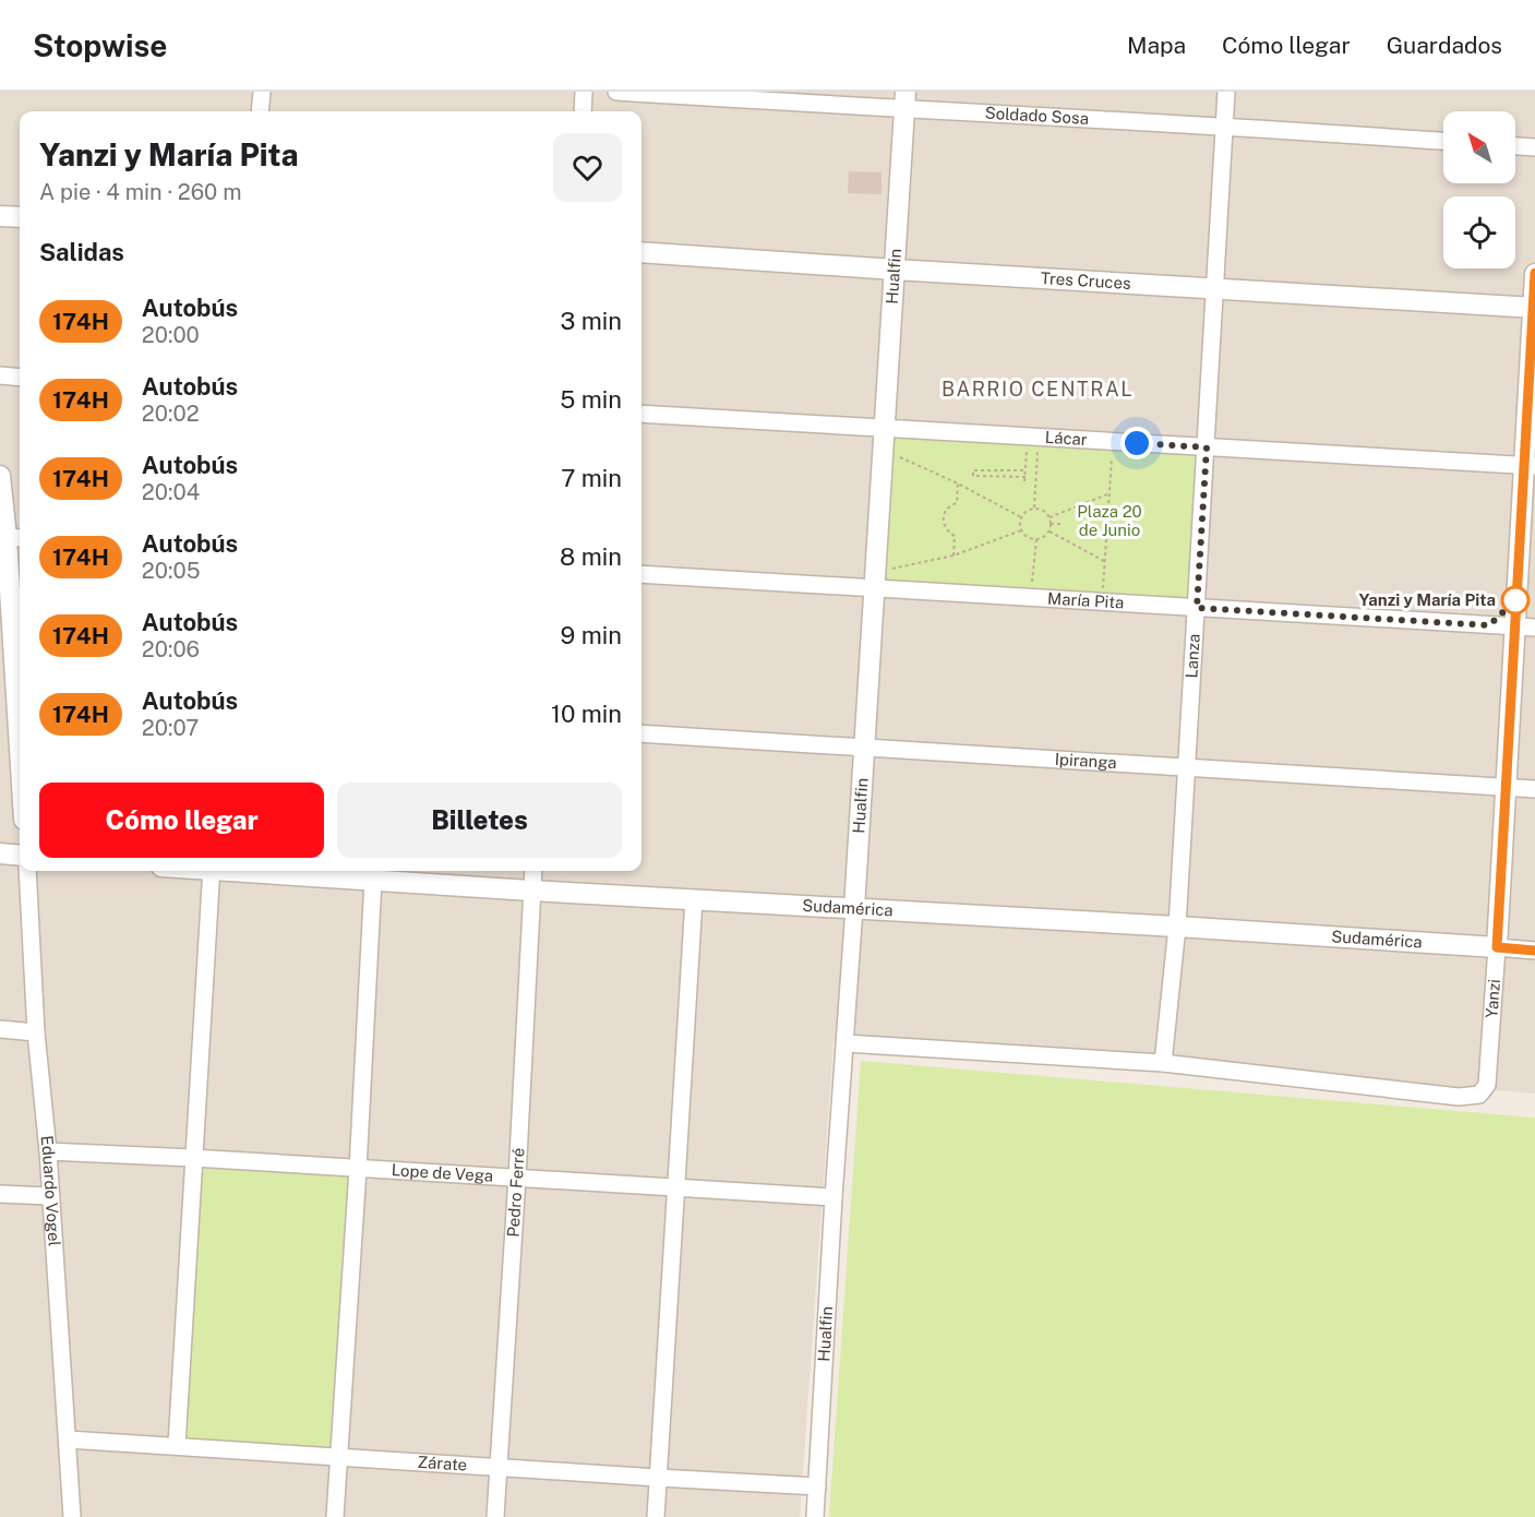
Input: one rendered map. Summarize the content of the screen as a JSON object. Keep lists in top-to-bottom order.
{
  "streets": {
    "street": [
      "Soldado Sosa",
      "Hualfin",
      "Tres Cruces",
      "Lácar",
      "María Pita",
      "Lanza",
      "Ipiranga",
      "Sudamérica",
      "Yanzi",
      "Lope de Vega",
      "Eduardo Vogel",
      "Pedro Ferré",
      "Zárate"
    ]
  },
  "crossings": [
    ["Soldado Sosa", "Hualfin"],
    ["Soldado Sosa", "Lanza"],
    ["Hualfin", "Tres Cruces"],
    ["Hualfin", "Lácar"],
    ["Hualfin", "María Pita"],
    ["Hualfin", "Ipiranga"],
    ["Hualfin", "Sudamérica"],
    ["Hualfin", "Lope de Vega"],
    ["Hualfin", "Zárate"],
    ["Tres Cruces", "Lanza"],
    ["Tres Cruces", "Yanzi"],
    ["Lácar", "Lanza"],
    ["Lácar", "Yanzi"],
    ["María Pita", "Lanza"],
    ["María Pita", "Yanzi"],
    ["Lanza", "Ipiranga"],
    ["Lanza", "Sudamérica"],
    ["Lanza", "Yanzi"],
    ["Ipiranga", "Yanzi"],
    ["Sudamérica", "Yanzi"],
    ["Sudamérica", "Pedro Ferré"],
    ["Lope de Vega", "Eduardo Vogel"],
    ["Lope de Vega", "Pedro Ferré"],
    ["Eduardo Vogel", "Zárate"],
    ["Pedro Ferré", "Zárate"]
  ],
  "districts": ["BARRIO CENTRAL"],
  "parks": ["Plaza 20 de Junio"],
  "places": ["Yanzi y María Pita"],
  "lines": ["bus line 174H"],
  "north": "top left",
  "page": {
    "header": "Stopwise",
    "nav": ["Mapa", "Cómo llegar", "Guardados"],
    "heading": [
      ["Yanzi y María Pita", "A pie · 4 min · 260 m"],
      "Salidas"
    ],
    "list": [
      {
        "mark": "174H",
        "name": "Autobús",
        "note": "20:00",
        "value": "3 min"
      },
      {
        "mark": "174H",
        "name": "Autobús",
        "note": "20:02",
        "value": "5 min"
      },
      {
        "mark": "174H",
        "name": "Autobús",
        "note": "20:04",
        "value": "7 min"
      },
      {
        "mark": "174H",
        "name": "Autobús",
        "note": "20:05",
        "value": "8 min"
      },
      {
        "mark": "174H",
        "name": "Autobús",
        "note": "20:06",
        "value": "9 min"
      },
      {
        "mark": "174H",
        "name": "Autobús",
        "note": "20:07",
        "value": "10 min"
      }
    ],
    "buttons": ["Cómo llegar", "Billetes"]
  }
}
